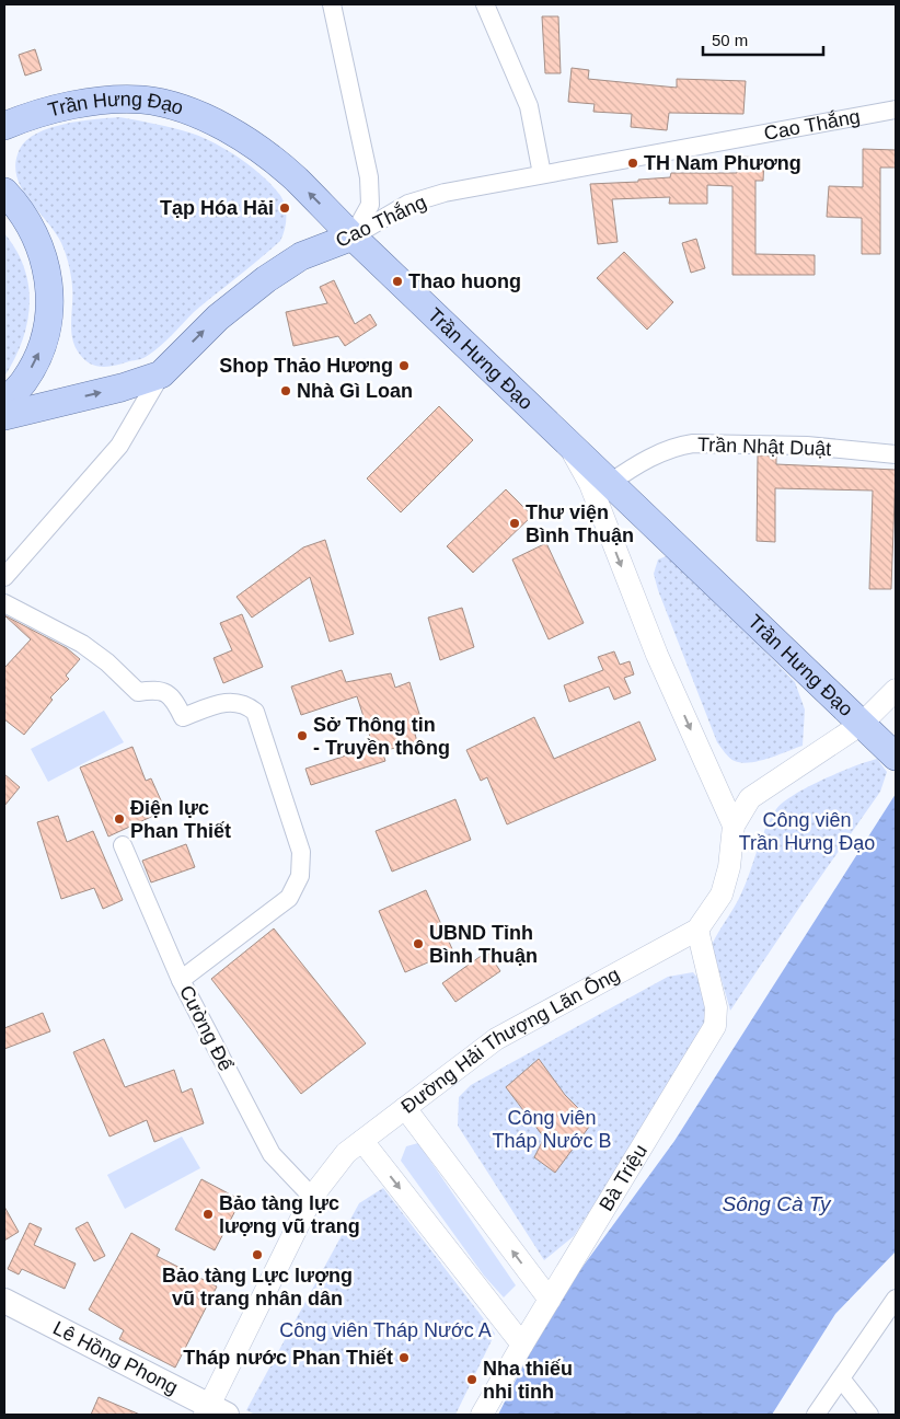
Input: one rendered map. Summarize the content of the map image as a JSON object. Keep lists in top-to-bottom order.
{
  "streets": {
    "main road": ["Trần Hưng Đạo", "Cao Thắng", "Lê Hồng Phong"],
    "street": [
      "Trần Nhật Duật",
      "Cường Để",
      "Đường Hải Thượng Lãn Ông",
      "Bà Triệu"
    ]
  },
  "crossings": [
    ["Trần Hưng Đạo", "Cao Thắng"],
    ["Trần Hưng Đạo", "Trần Nhật Duật"],
    ["Trần Hưng Đạo", "Đường Hải Thượng Lãn Ông"],
    ["Cường Để", "Đường Hải Thượng Lãn Ông"],
    ["Đường Hải Thượng Lãn Ông", "Bà Triệu"],
    ["Đường Hải Thượng Lãn Ông", "Lê Hồng Phong"]
  ],
  "water": ["Sông Cà Ty"],
  "parks": ["Công viên Trần Hưng Đạo", "Công viên Tháp Nước B", "Công viên Tháp Nước A"],
  "places": [
    "TH Nam Phương",
    "Tạp Hóa Hải",
    "Thao huong",
    "Shop Thảo Hương",
    "Nhà Gì Loan",
    "Thư viện Bình Thuận",
    "Sở Thông tin - Truyền thông",
    "Điện lực Phan Thiết",
    "UBND Tỉnh Bình Thuận",
    "Bảo tàng lực lượng vũ trang",
    "Bảo tàng Lực lượng vũ trang nhân dân",
    "Tháp nước Phan Thiết",
    "Nha thiếu nhi tinh"
  ],
  "scale_bar": "50 m"
}
